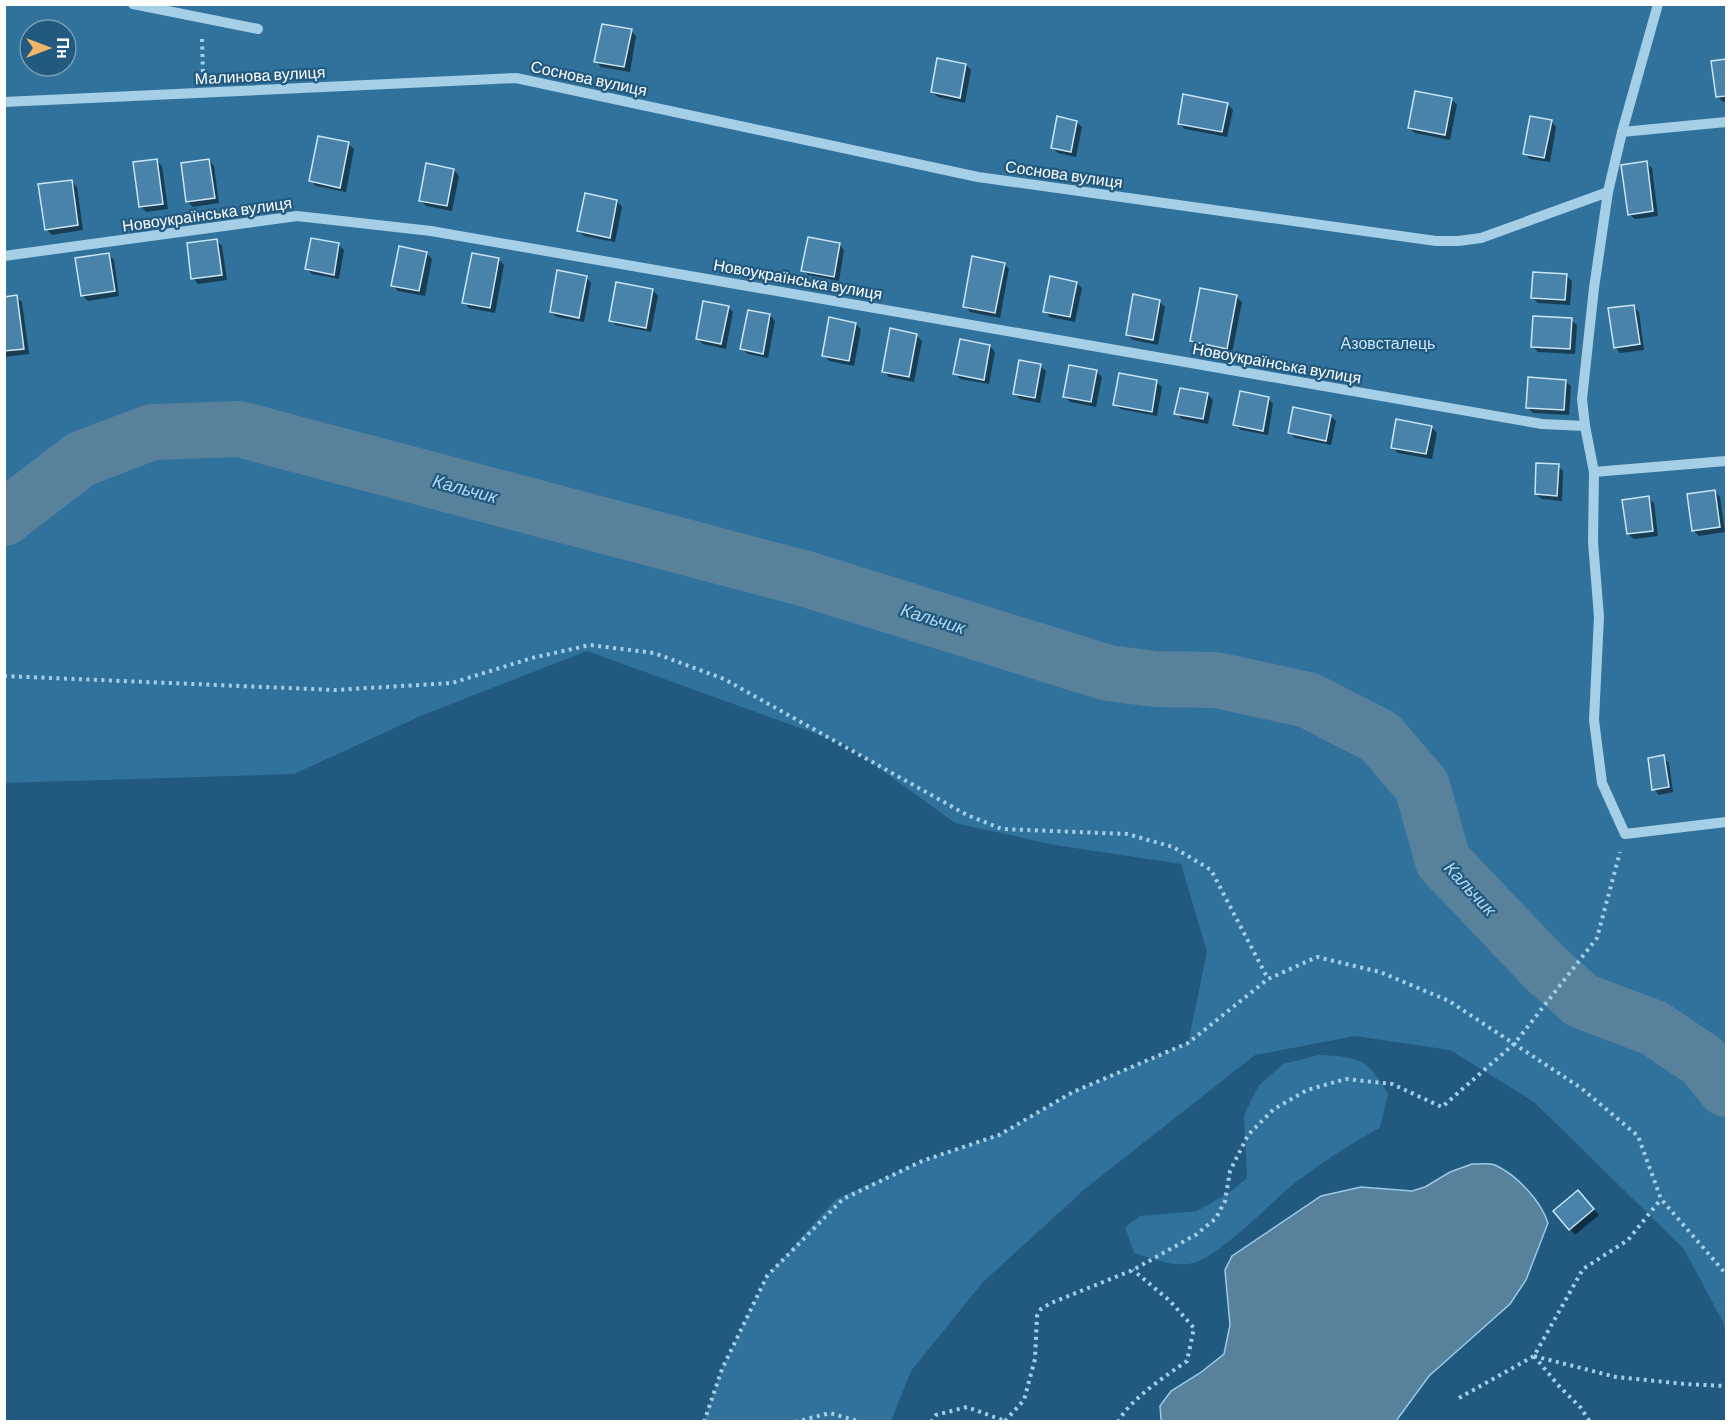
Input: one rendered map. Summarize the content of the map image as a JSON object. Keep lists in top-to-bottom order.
{
  "streets": {
    "lane": ["Малинова вулиця", "Соснова вулиця", "Новоукраїнська вулиця"]
  },
  "crossings": [
    ["Малинова вулиця", "Соснова вулиця"]
  ],
  "water": ["Кальчик"],
  "parks": ["Азовсталець"],
  "north": "right"
}
